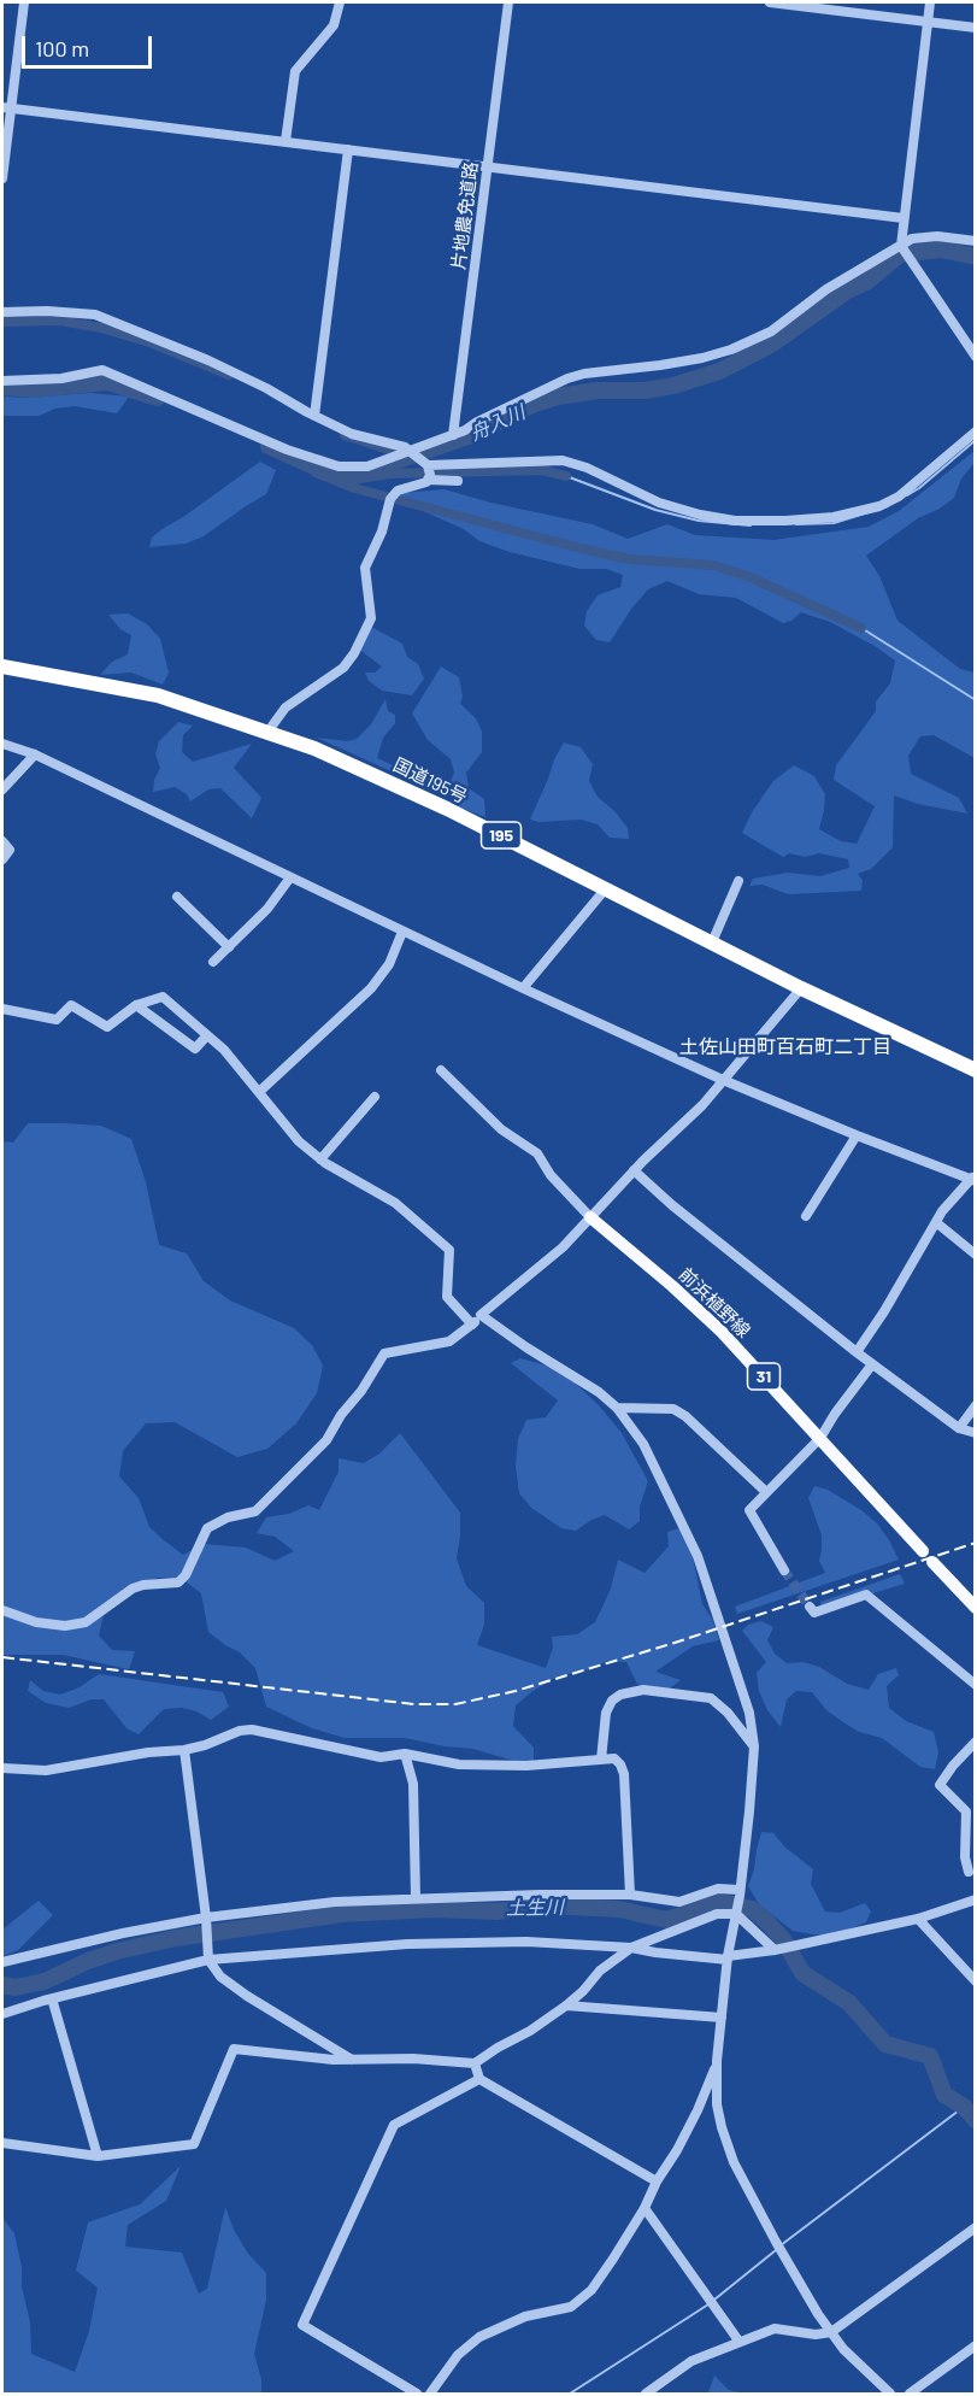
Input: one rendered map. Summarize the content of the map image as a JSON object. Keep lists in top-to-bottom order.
{
  "streets": {
    "highway": ["国道195号", "195"],
    "main road": ["前浜植野線", "31"],
    "street": ["片地農免道路"]
  },
  "districts": ["土佐山田町百石町二丁目"],
  "water": ["舟入川", "土生川"],
  "scale_bar": "100 m"
}
